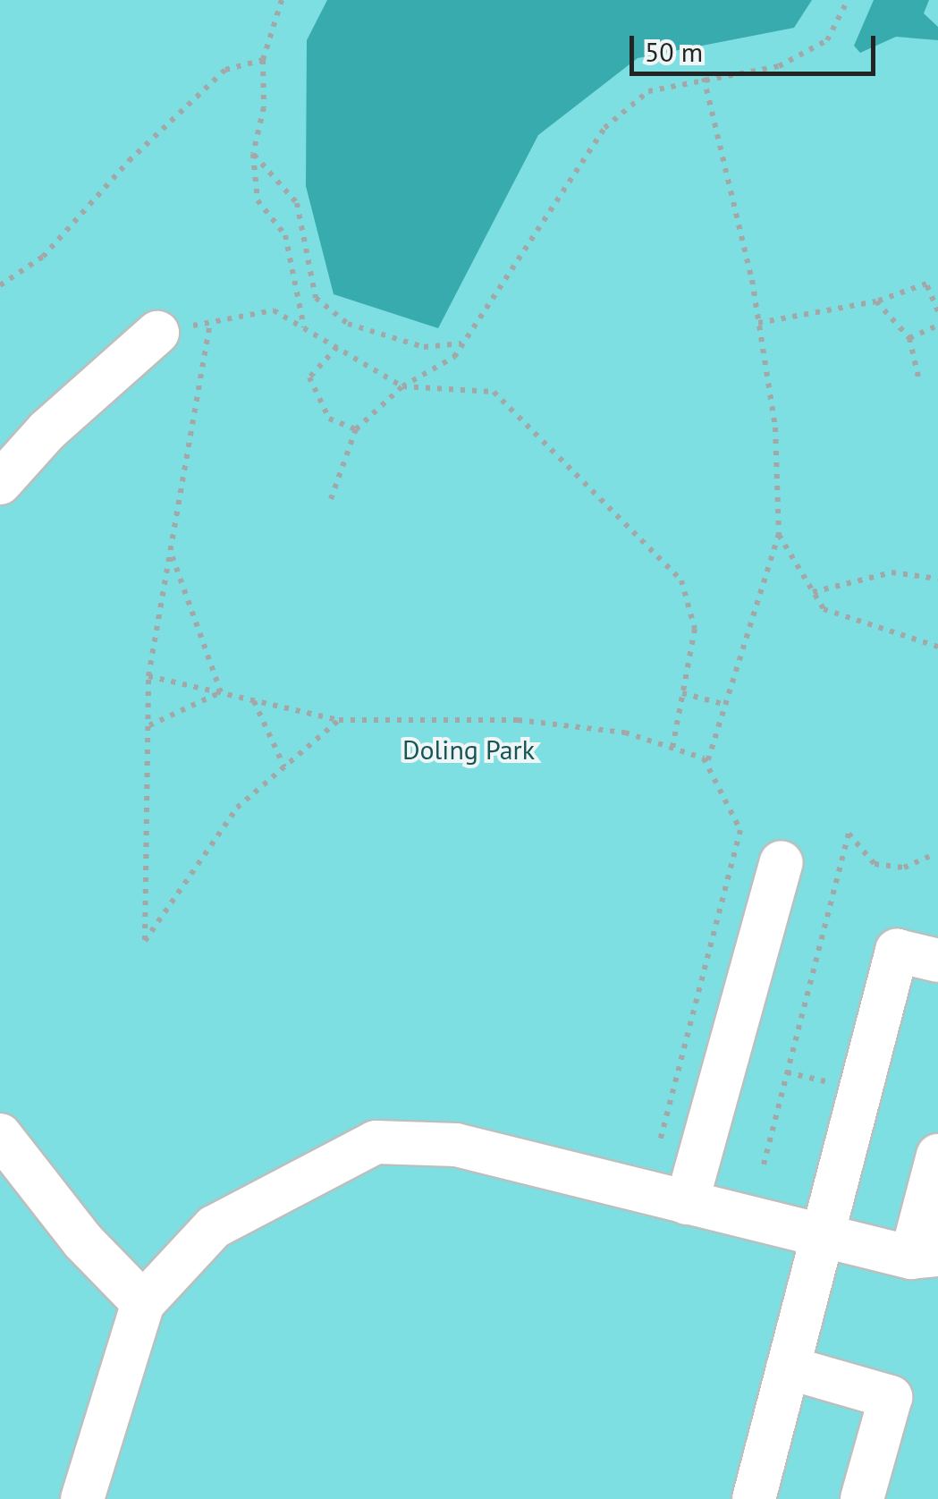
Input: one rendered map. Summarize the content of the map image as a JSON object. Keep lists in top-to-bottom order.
{
  "parks": ["Doling Park"],
  "scale_bar": "50 m"
}
